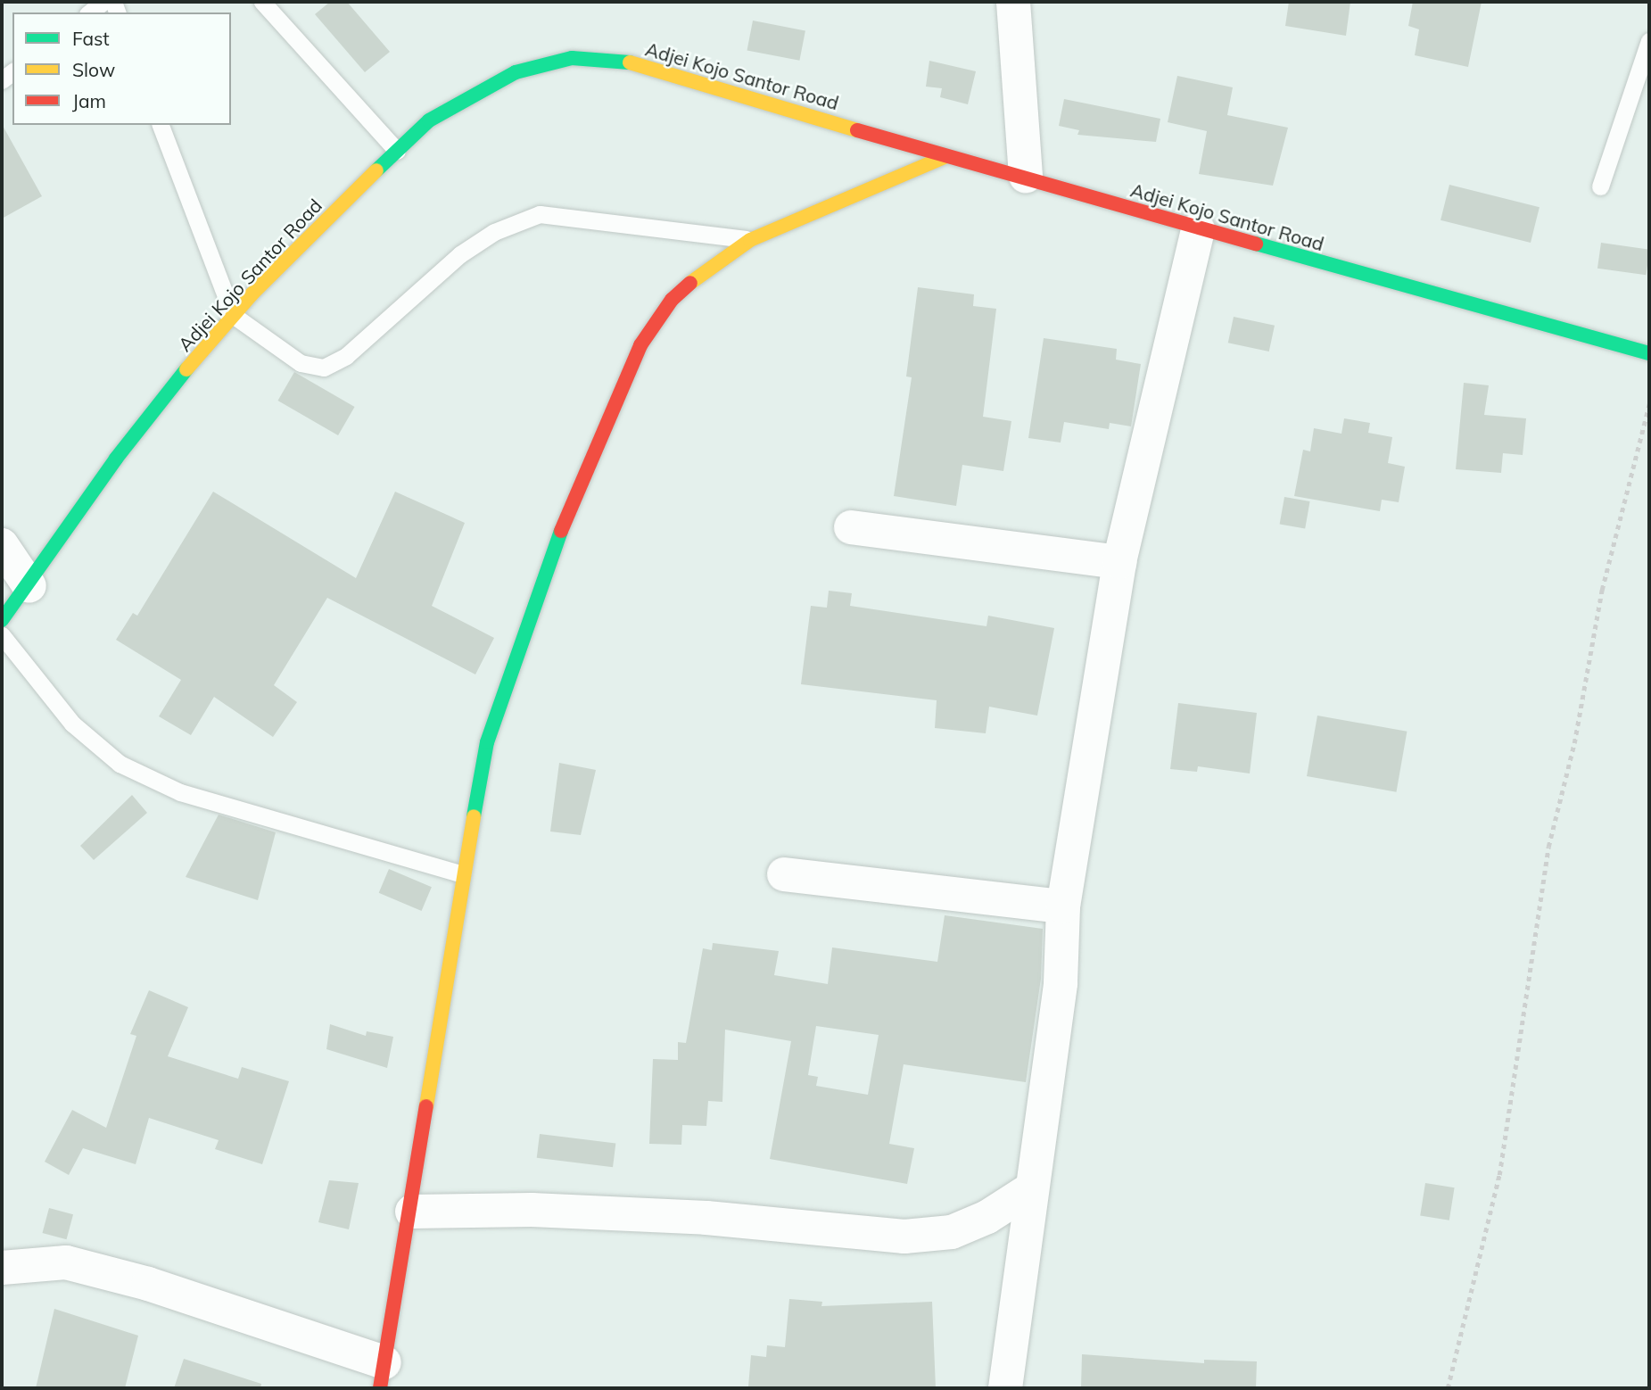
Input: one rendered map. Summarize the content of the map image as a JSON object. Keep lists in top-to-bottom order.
{
  "streets": {
    "street": ["Adjei Kojo Santor Road"]
  },
  "legend": ["Fast", "Slow", "Jam"]
}
